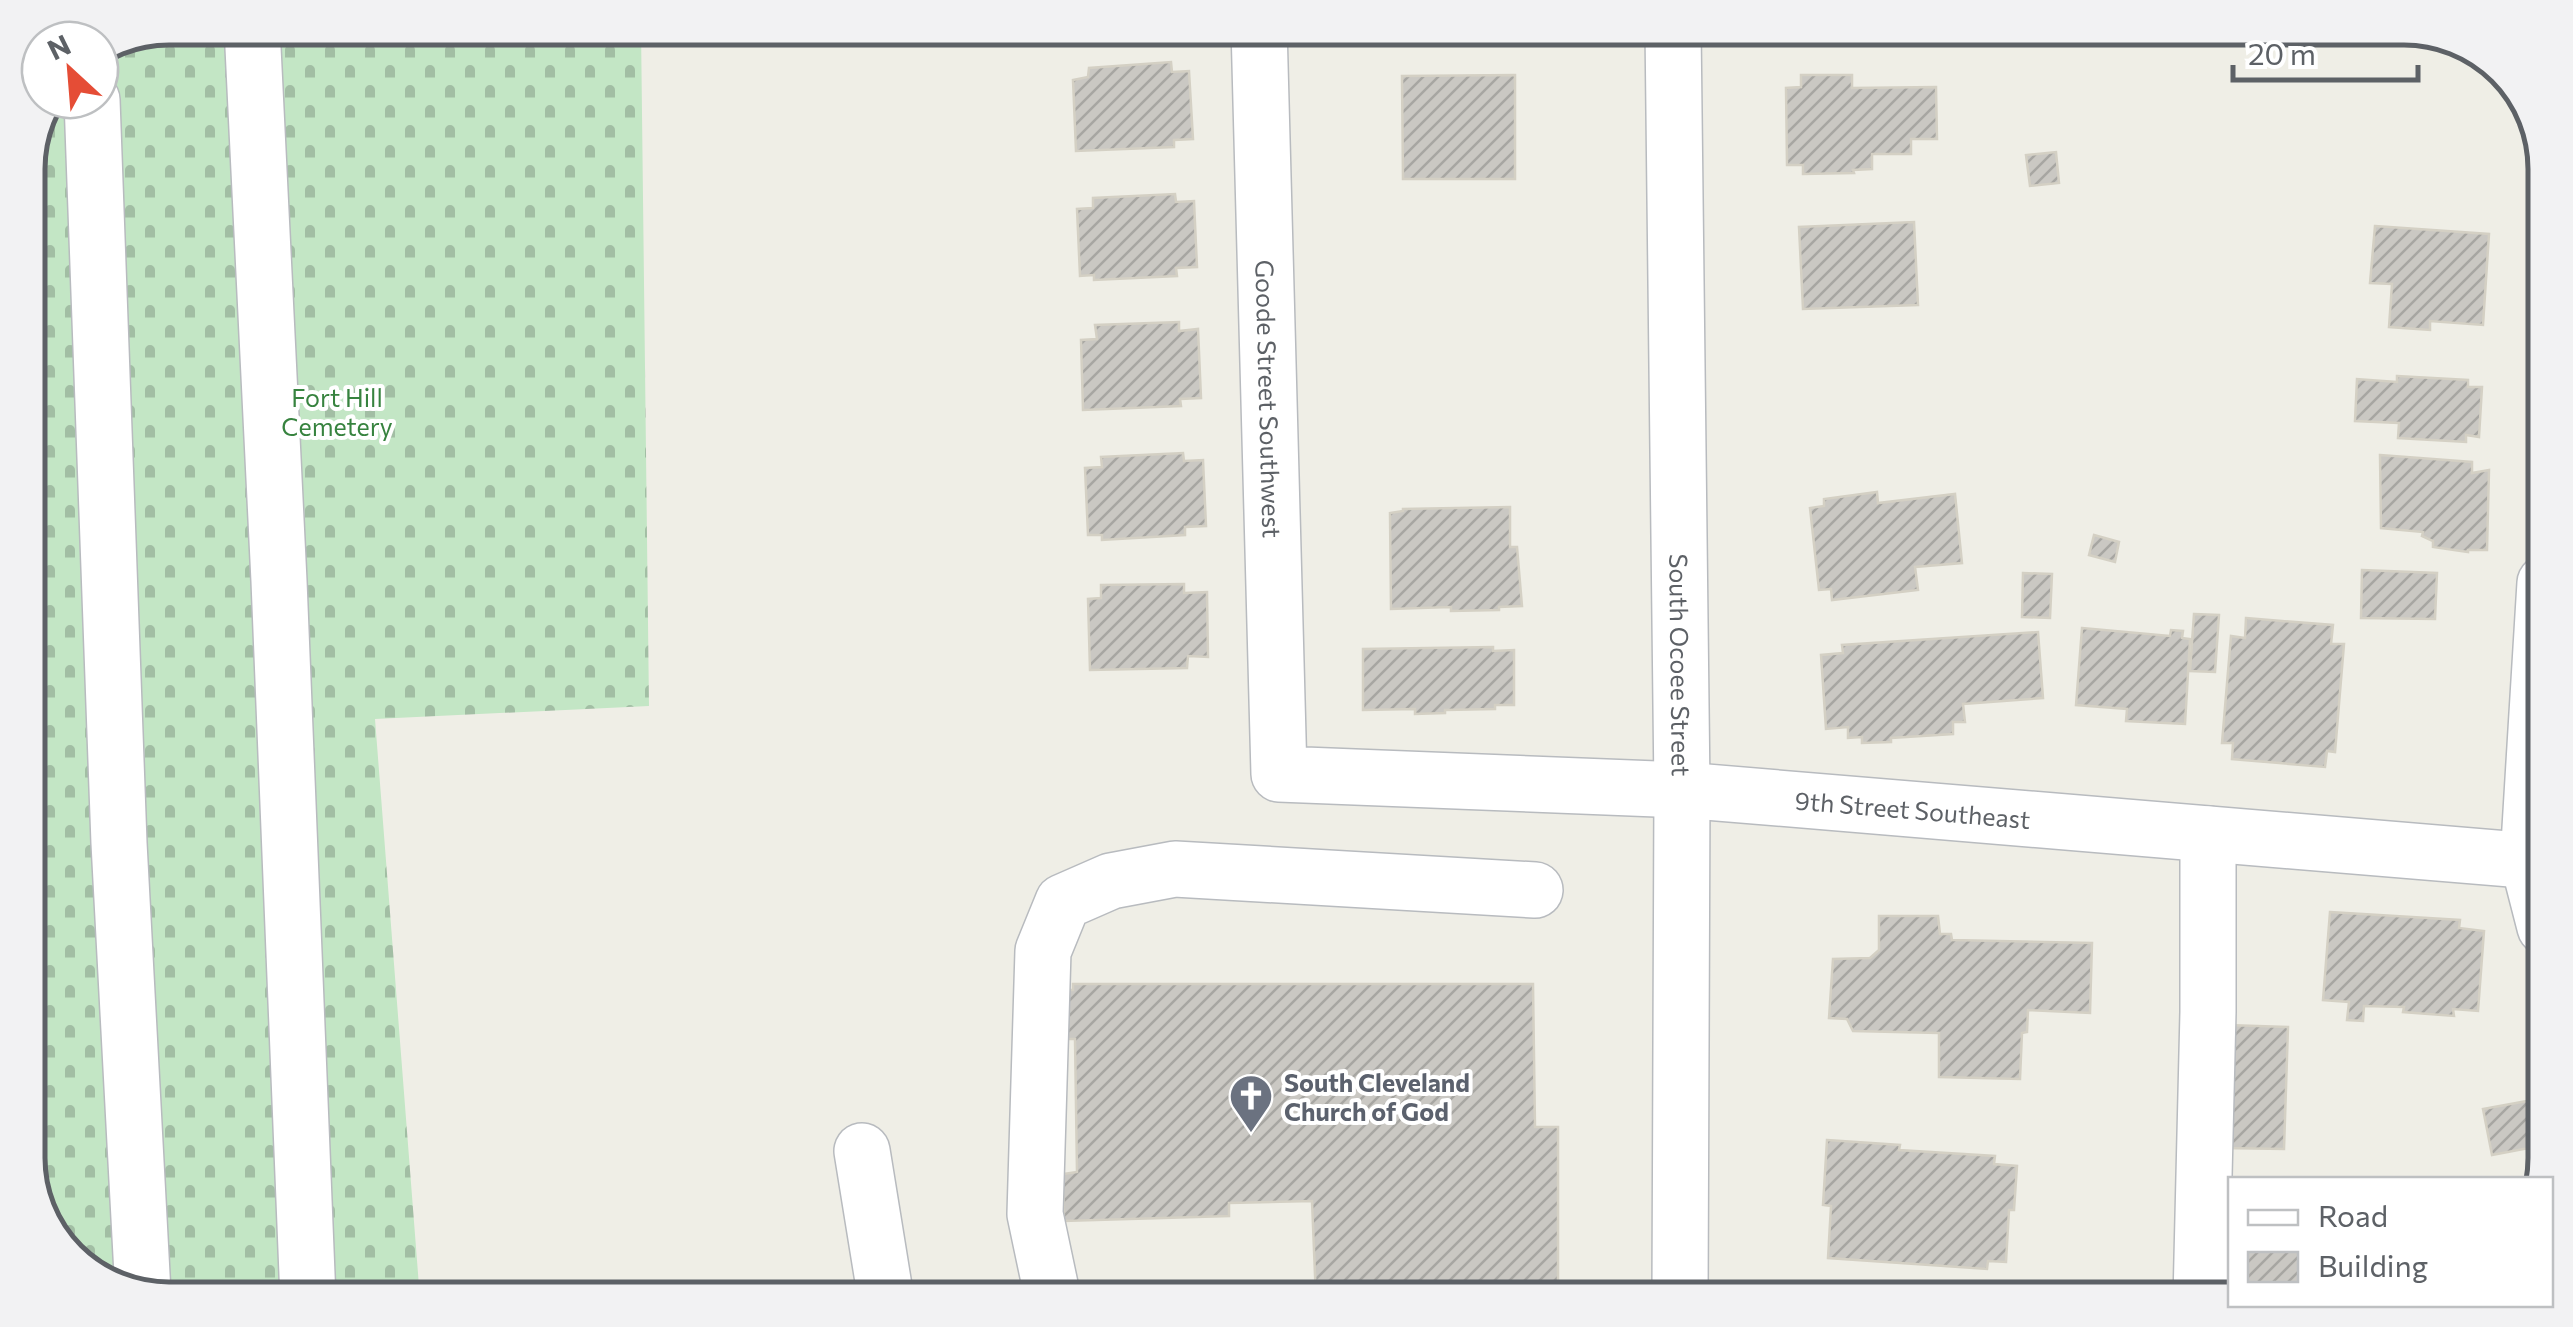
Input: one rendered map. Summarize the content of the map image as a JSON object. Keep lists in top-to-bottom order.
{
  "streets": {
    "street": ["Goode Street Southwest", "South Ocoee Street", "9th Street Southeast"]
  },
  "crossings": [
    ["Goode Street Southwest", "9th Street Southeast"],
    ["South Ocoee Street", "9th Street Southeast"]
  ],
  "parks": ["Fort Hill Cemetery"],
  "places": {
    "church": ["South Cleveland Church of God"]
  },
  "legend": ["Road", "Building"],
  "scale_bar": "20 m",
  "north": "top left"
}
